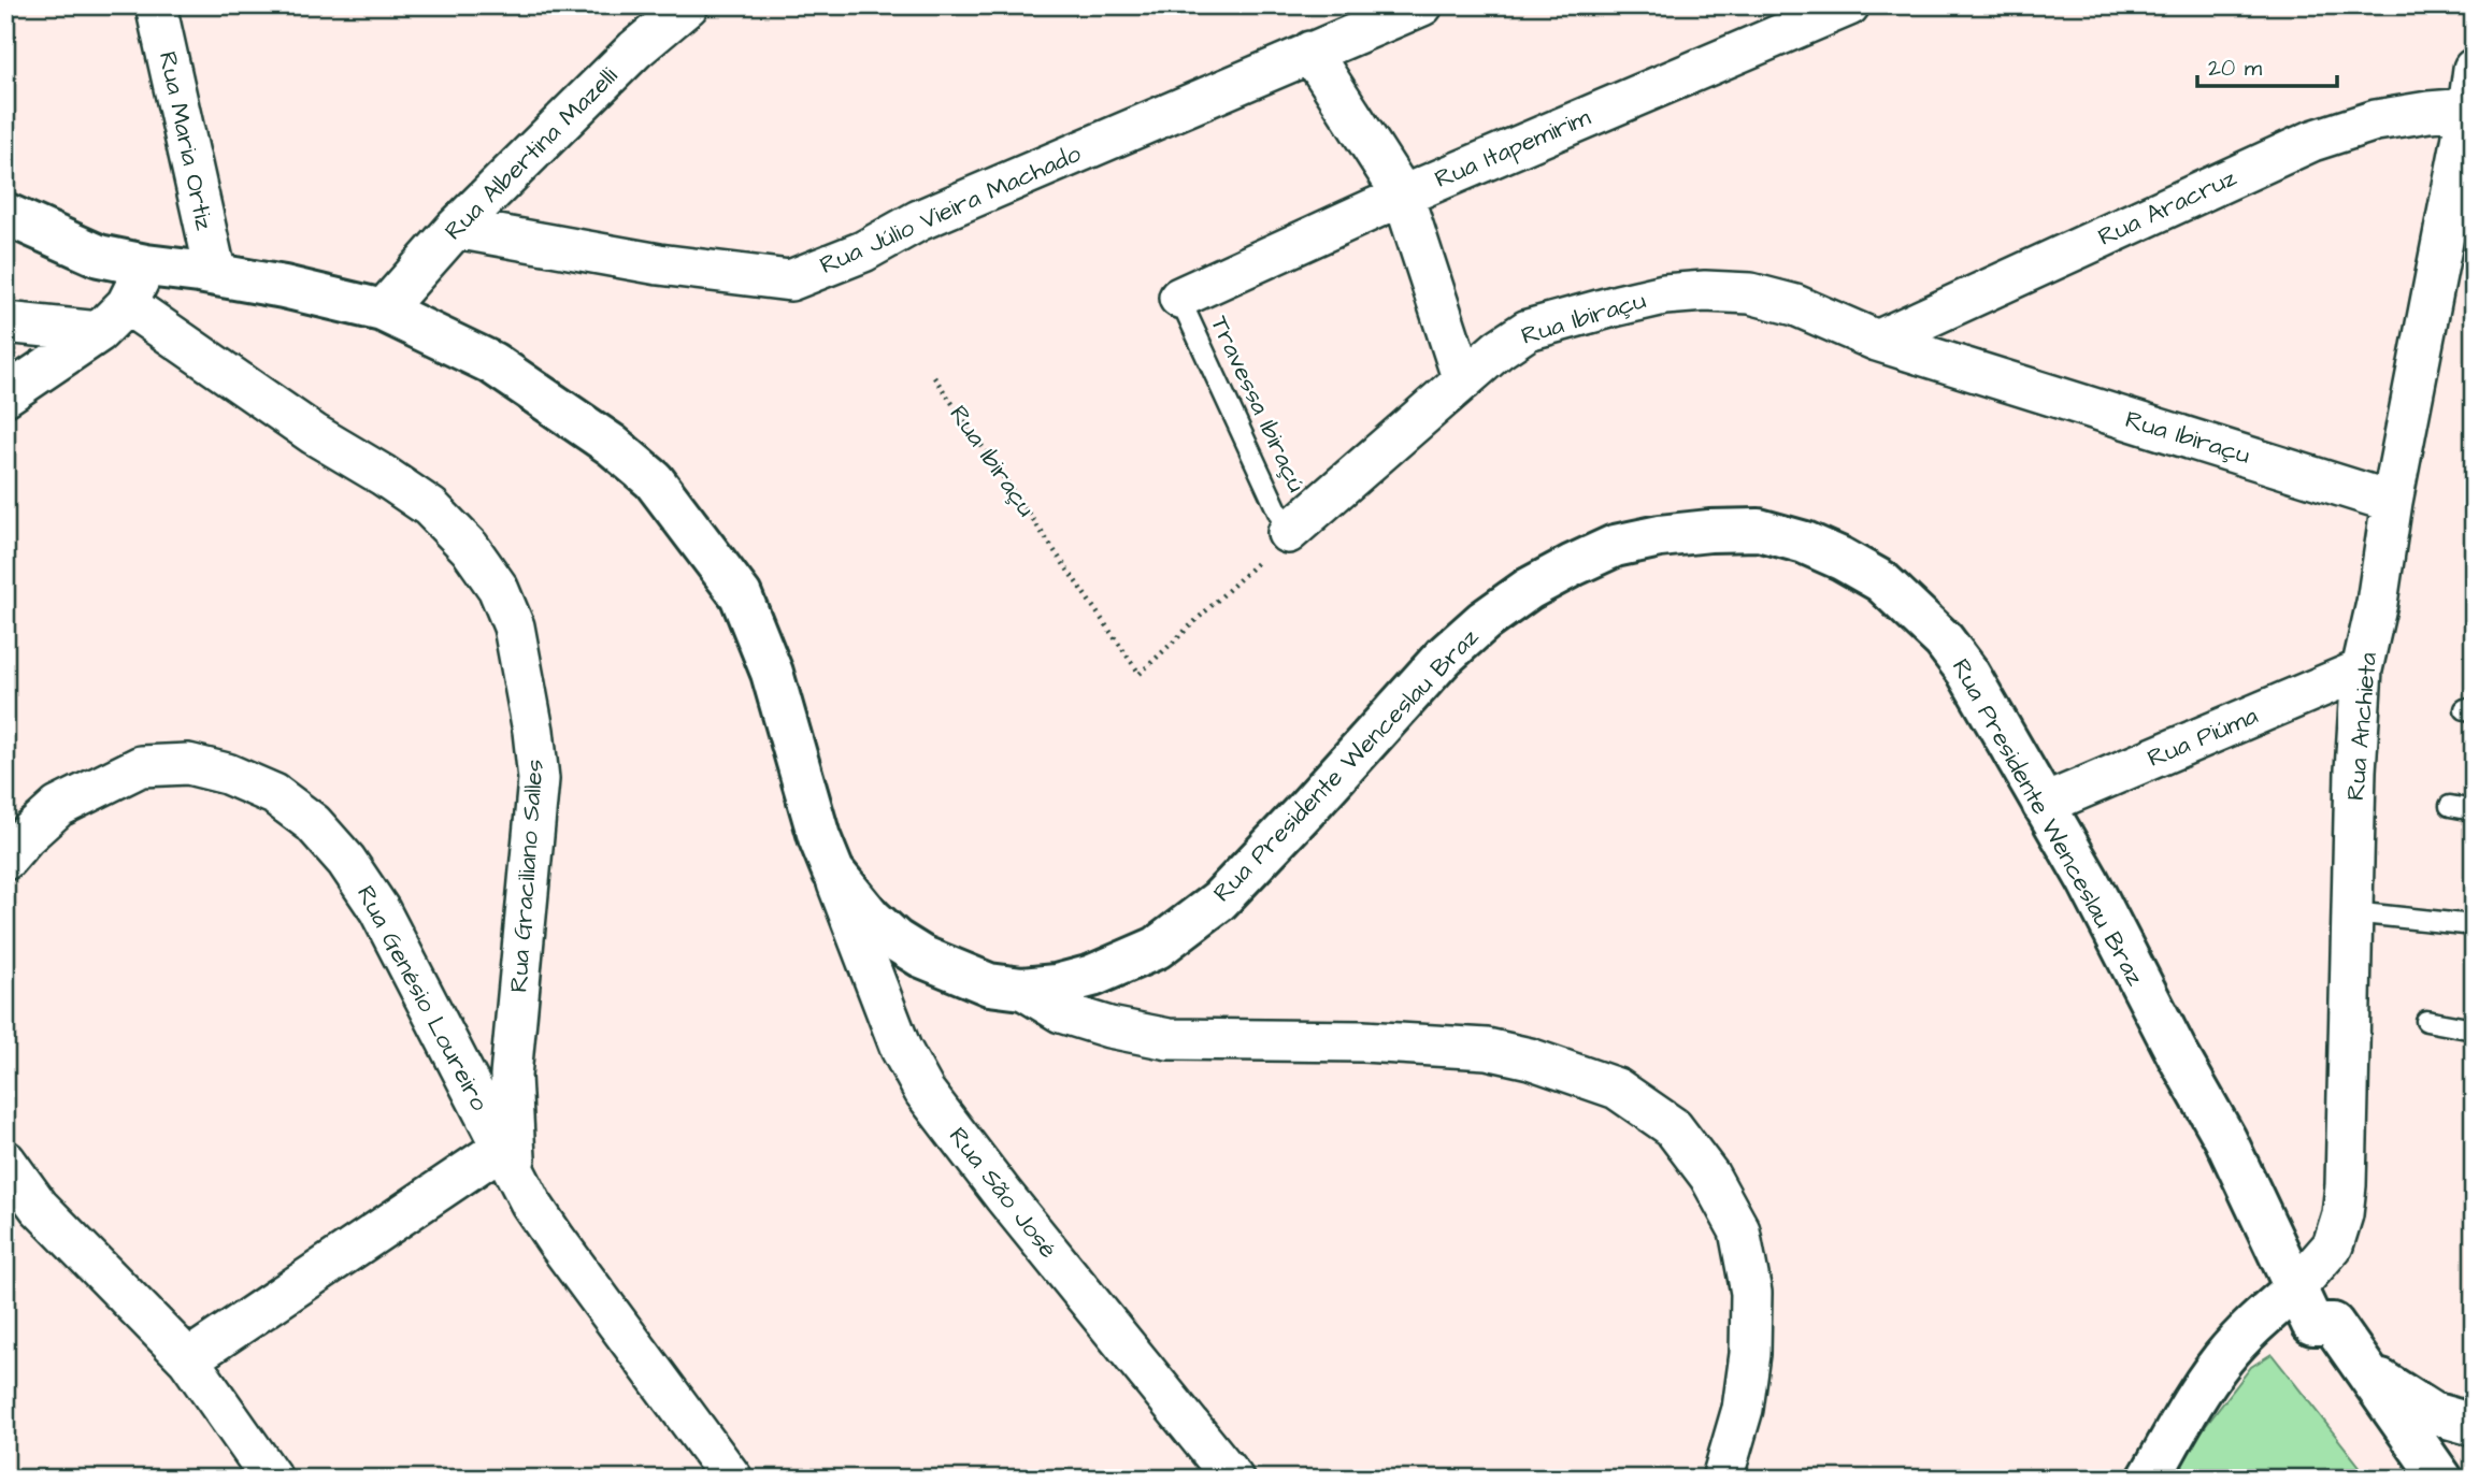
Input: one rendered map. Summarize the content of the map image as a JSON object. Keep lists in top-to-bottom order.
{
  "streets": {
    "street": [
      "Rua Maria Ortiz",
      "Rua Itapemirim",
      "Rua Albertina Mazelli",
      "Rua Aracruz",
      "Rua Júlio Vieira Machado",
      "Rua Ibiraçu",
      "Rua Anchieta",
      "Rua Piúma",
      "Rua Presidente Wenceslau Braz",
      "Rua Graciliano Salles",
      "Rua Genésio Loureiro",
      "Rua São José"
    ],
    "lane": ["Travessa Ibiraçú"]
  },
  "crossings": [
    ["Rua Maria Ortiz", "Rua Presidente Wenceslau Braz"],
    ["Rua Itapemirim", "Travessa Ibiraçú"],
    ["Rua Albertina Mazelli", "Rua Júlio Vieira Machado"],
    ["Rua Albertina Mazelli", "Rua Presidente Wenceslau Braz"],
    ["Rua Aracruz", "Rua Ibiraçu"],
    ["Rua Aracruz", "Rua Anchieta"],
    ["Rua Ibiraçu", "Travessa Ibiraçú"],
    ["Rua Ibiraçu", "Rua Anchieta"],
    ["Rua Anchieta", "Rua Piúma"],
    ["Rua Anchieta", "Rua Presidente Wenceslau Braz"],
    ["Rua Piúma", "Rua Presidente Wenceslau Braz"],
    ["Rua Presidente Wenceslau Braz", "Rua São José"],
    ["Rua Graciliano Salles", "Rua Genésio Loureiro"]
  ],
  "scale_bar": "20 m"
}
